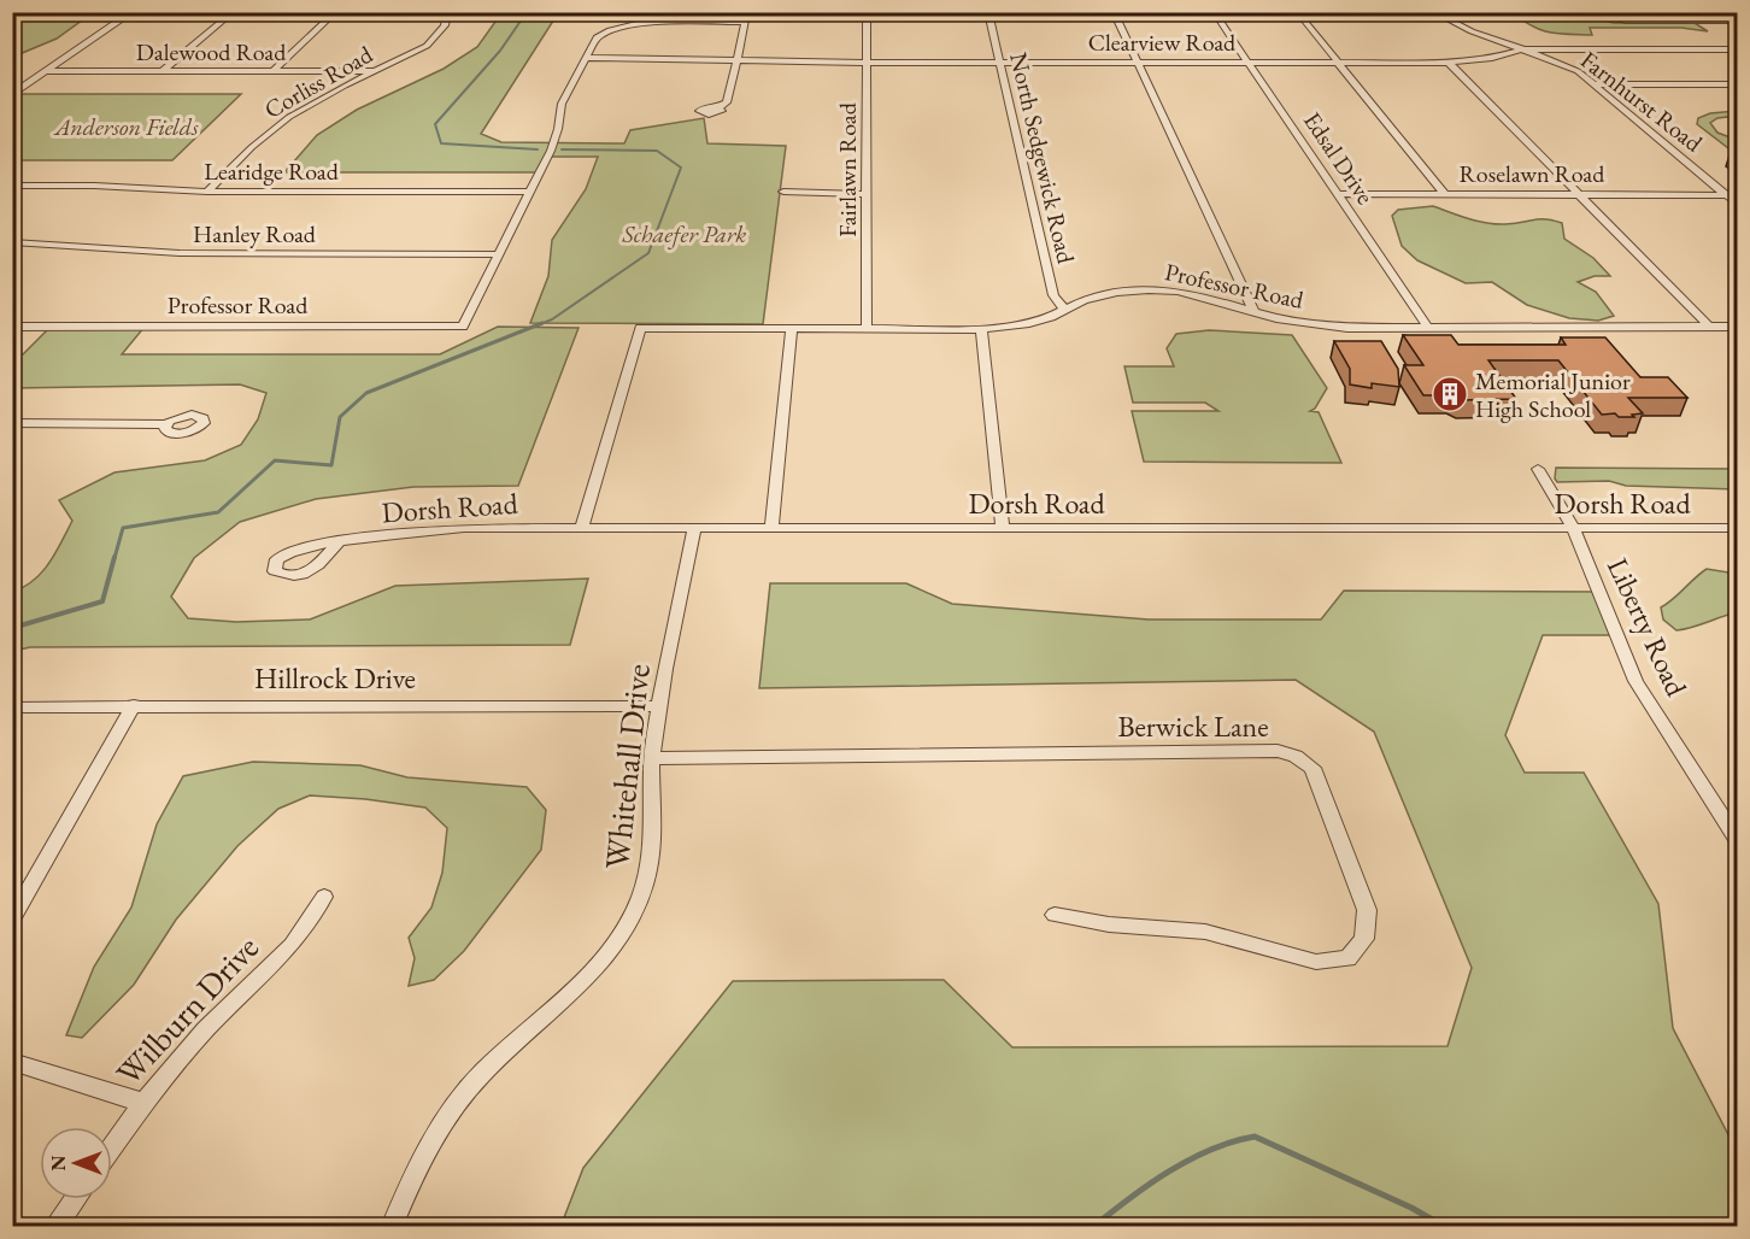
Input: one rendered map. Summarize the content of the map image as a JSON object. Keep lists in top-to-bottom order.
{
  "streets": {
    "street": [
      "Clearview Road",
      "Dalewood Road",
      "Corliss Road",
      "Farnhurst Road",
      "North Sedgewick Road",
      "Edsal Drive",
      "Fairlawn Road",
      "Learidge Road",
      "Roselawn Road",
      "Hanley Road",
      "Professor Road",
      "Dorsh Road",
      "Liberty Road",
      "Hillrock Drive",
      "Berwick Lane",
      "Whitehall Drive",
      "Wilburn Drive"
    ]
  },
  "crossings": [
    ["Clearview Road", "Farnhurst Road"],
    ["Clearview Road", "North Sedgewick Road"],
    ["Clearview Road", "Edsal Drive"],
    ["Clearview Road", "Fairlawn Road"],
    ["Dalewood Road", "Corliss Road"],
    ["Corliss Road", "Learidge Road"],
    ["Farnhurst Road", "Roselawn Road"],
    ["North Sedgewick Road", "Professor Road"],
    ["Edsal Drive", "Roselawn Road"],
    ["Edsal Drive", "Professor Road"],
    ["Fairlawn Road", "Professor Road"],
    ["Hanley Road", "Professor Road"],
    ["Professor Road", "Dorsh Road"],
    ["Dorsh Road", "Liberty Road"],
    ["Dorsh Road", "Whitehall Drive"],
    ["Hillrock Drive", "Whitehall Drive"],
    ["Berwick Lane", "Whitehall Drive"]
  ],
  "parks": ["Anderson Fields", "Schaefer Park"],
  "places": {
    "building": ["Memorial Junior High School"]
  },
  "north": "left"
}
